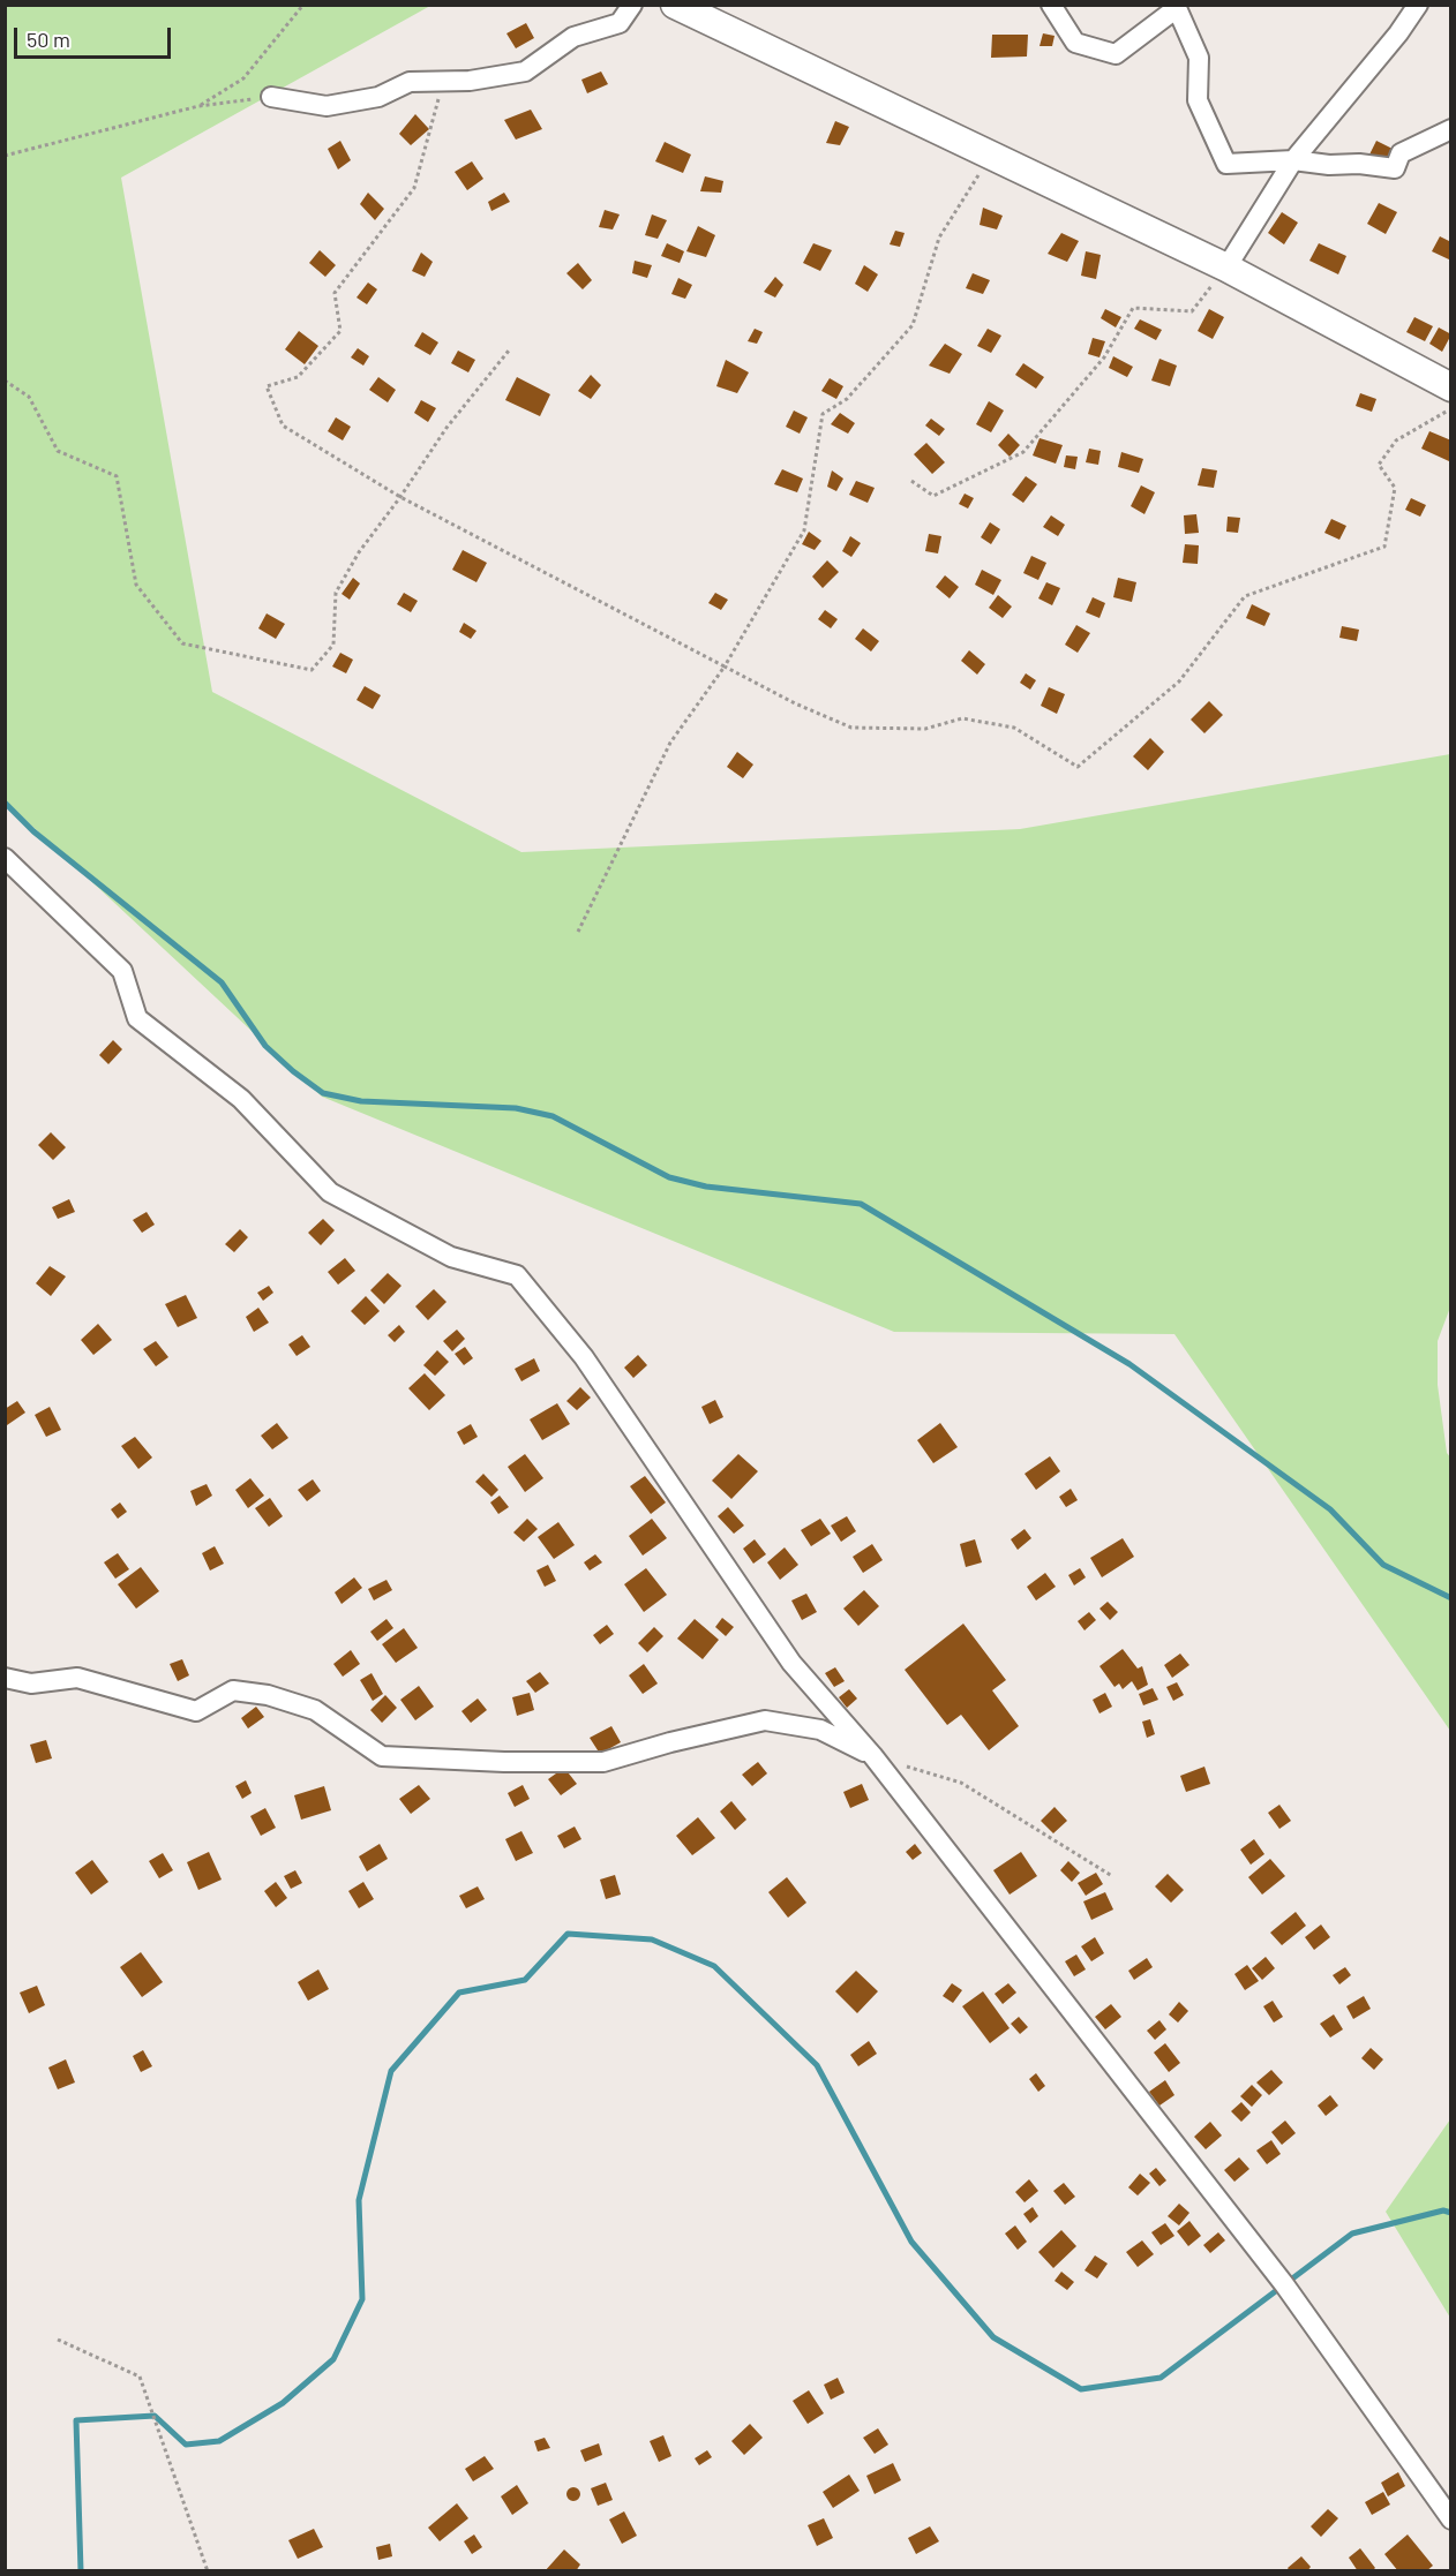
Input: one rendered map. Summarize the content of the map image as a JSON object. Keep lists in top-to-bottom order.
{
  "scale_bar": "50 m"
}
